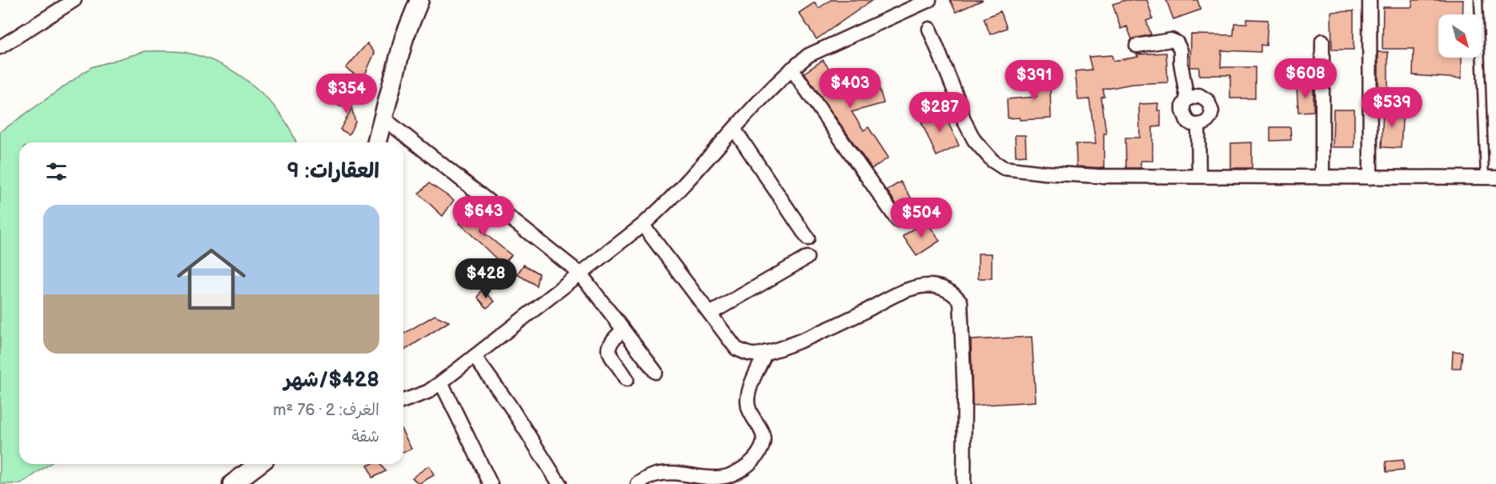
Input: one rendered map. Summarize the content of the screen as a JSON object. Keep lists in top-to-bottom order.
{
  "north": "bottom right",
  "page": {
    "price": [
      "$608",
      "$391",
      "$403",
      "$354",
      "$539",
      "$287",
      "$643",
      "$504",
      "$428"
    ],
    "heading": "العقارات: 9",
    "list": [
      {
        "name": "$428/شهر",
        "note": "الغرف: 2 · 76 m² · شقة"
      }
    ]
  }
}
